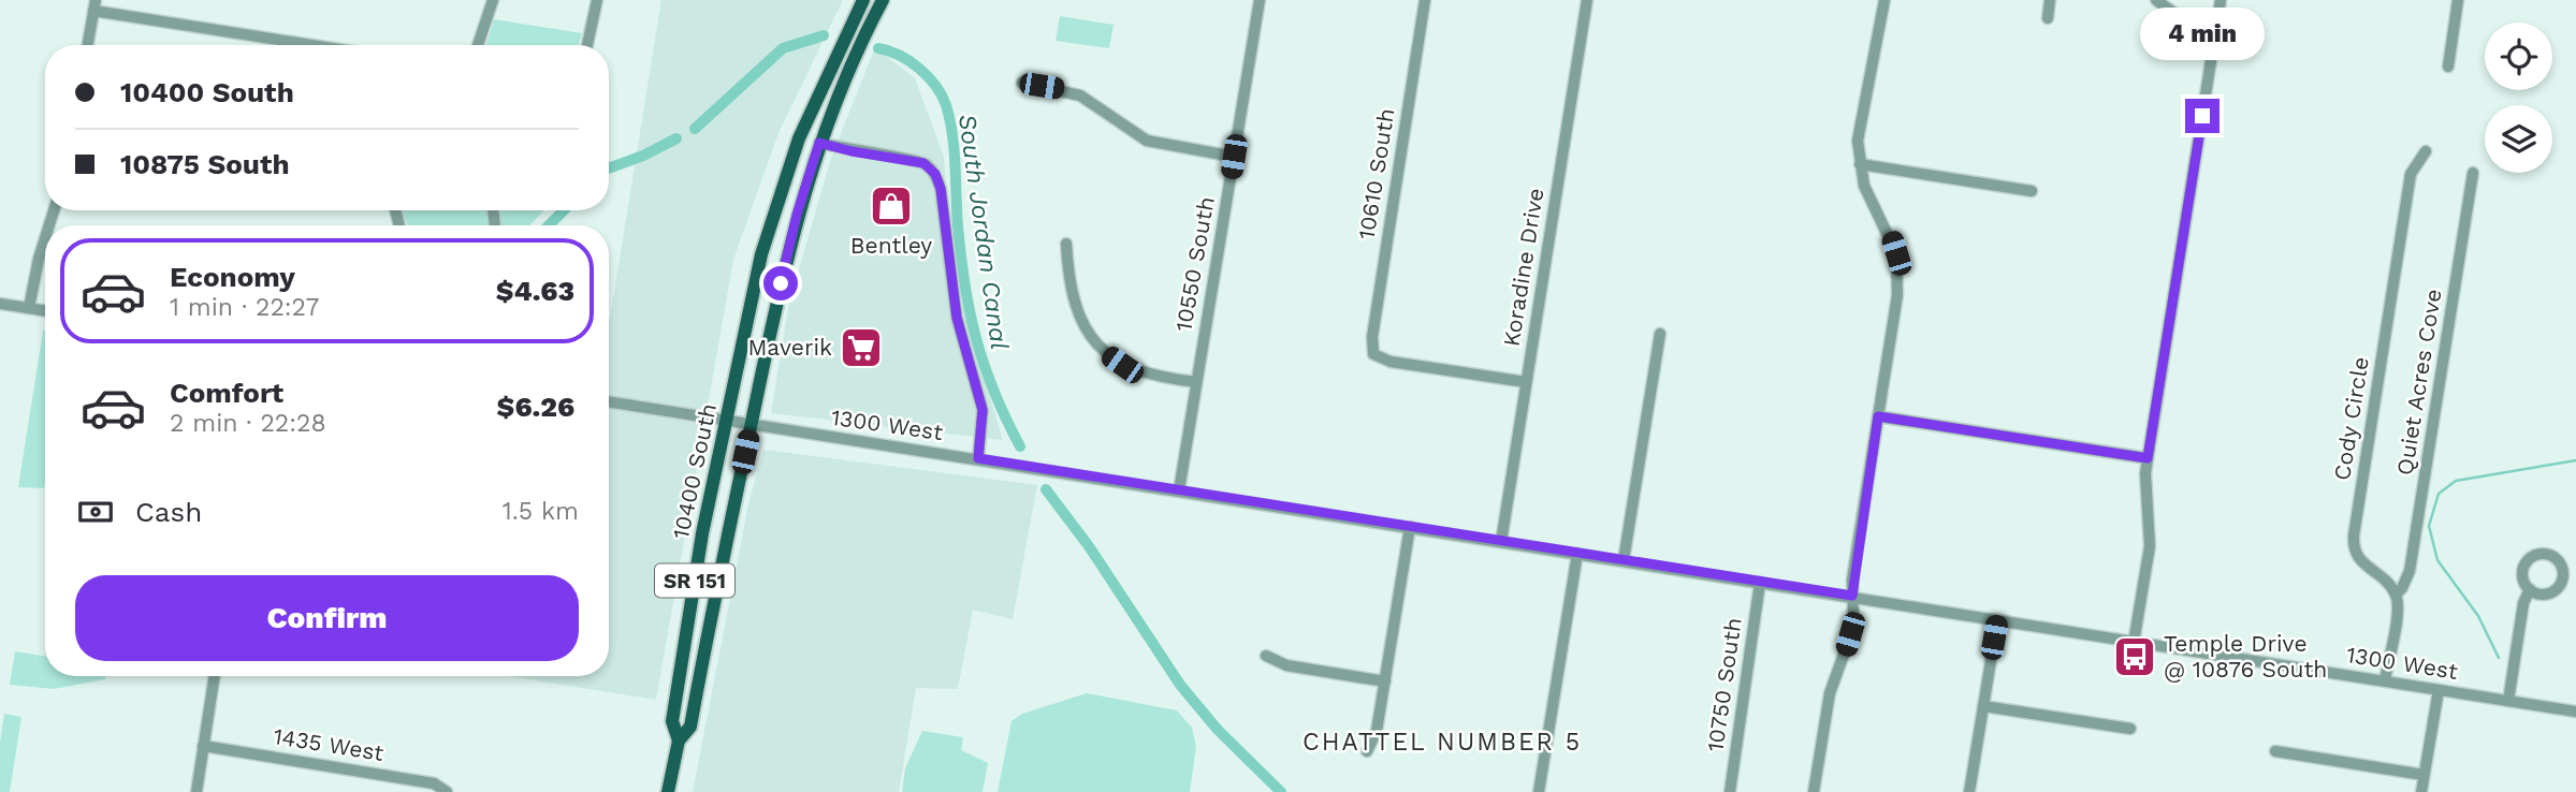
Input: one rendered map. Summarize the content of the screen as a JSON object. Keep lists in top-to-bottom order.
{
  "streets": {
    "main road": ["10400 South", "SR 151"],
    "street": [
      "10610 South",
      "10550 South",
      "Koradine Drive",
      "Quiet Acres Cove",
      "Cody Circle",
      "1300 West",
      "10750 South",
      "1435 West"
    ]
  },
  "crossings": [
    ["10610 South", "Koradine Drive"],
    ["10550 South", "1300 West"],
    ["Koradine Drive", "1300 West"],
    ["Quiet Acres Cove", "Cody Circle"],
    ["1300 West", "10400 South"],
    ["1300 West", "10750 South"],
    ["10400 South", "SR 151"]
  ],
  "districts": ["CHATTEL NUMBER 5"],
  "water": ["South Jordan Canal"],
  "places": {
    "shop": ["Bentley"],
    "supermarket": ["Maverik"],
    "bus stop": ["Temple Drive @ 10876 South"]
  },
  "page": {
    "bubble": "4 min",
    "banner": ["10400 South", "10875 South"],
    "list": [
      {
        "name": "Economy",
        "note": "1 min · 22:27",
        "value": "$4.63"
      },
      {
        "name": "Comfort",
        "note": "2 min · 22:28",
        "value": "$6.26"
      }
    ],
    "pay": ["Cash", "1.5 km"],
    "buttons": "Confirm"
  }
}
